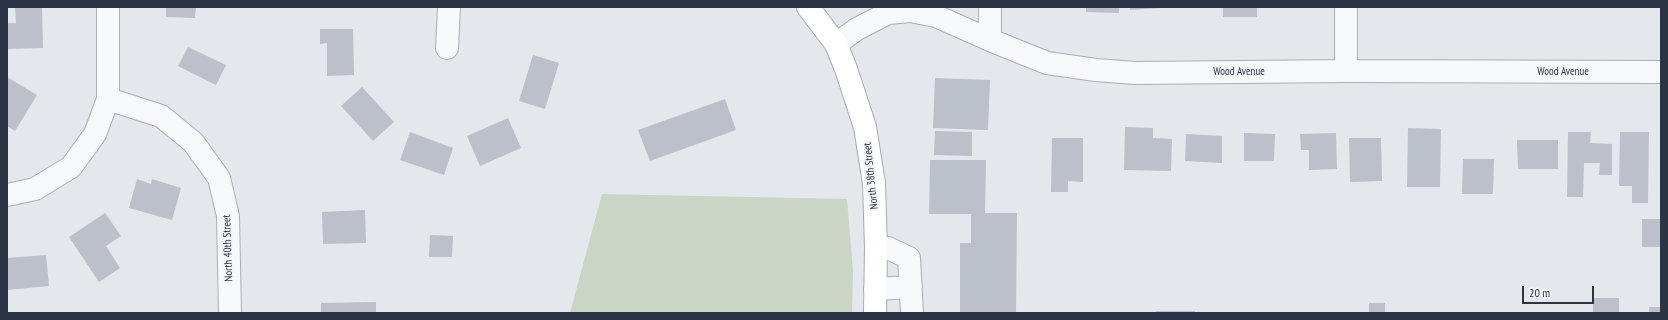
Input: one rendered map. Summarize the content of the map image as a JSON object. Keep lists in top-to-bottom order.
{
  "streets": {
    "main road": ["North 38th Street"],
    "street": ["Wood Avenue", "North 40th Street"]
  },
  "crossings": [
    ["Wood Avenue", "North 38th Street"]
  ],
  "scale_bar": "20 m"
}
